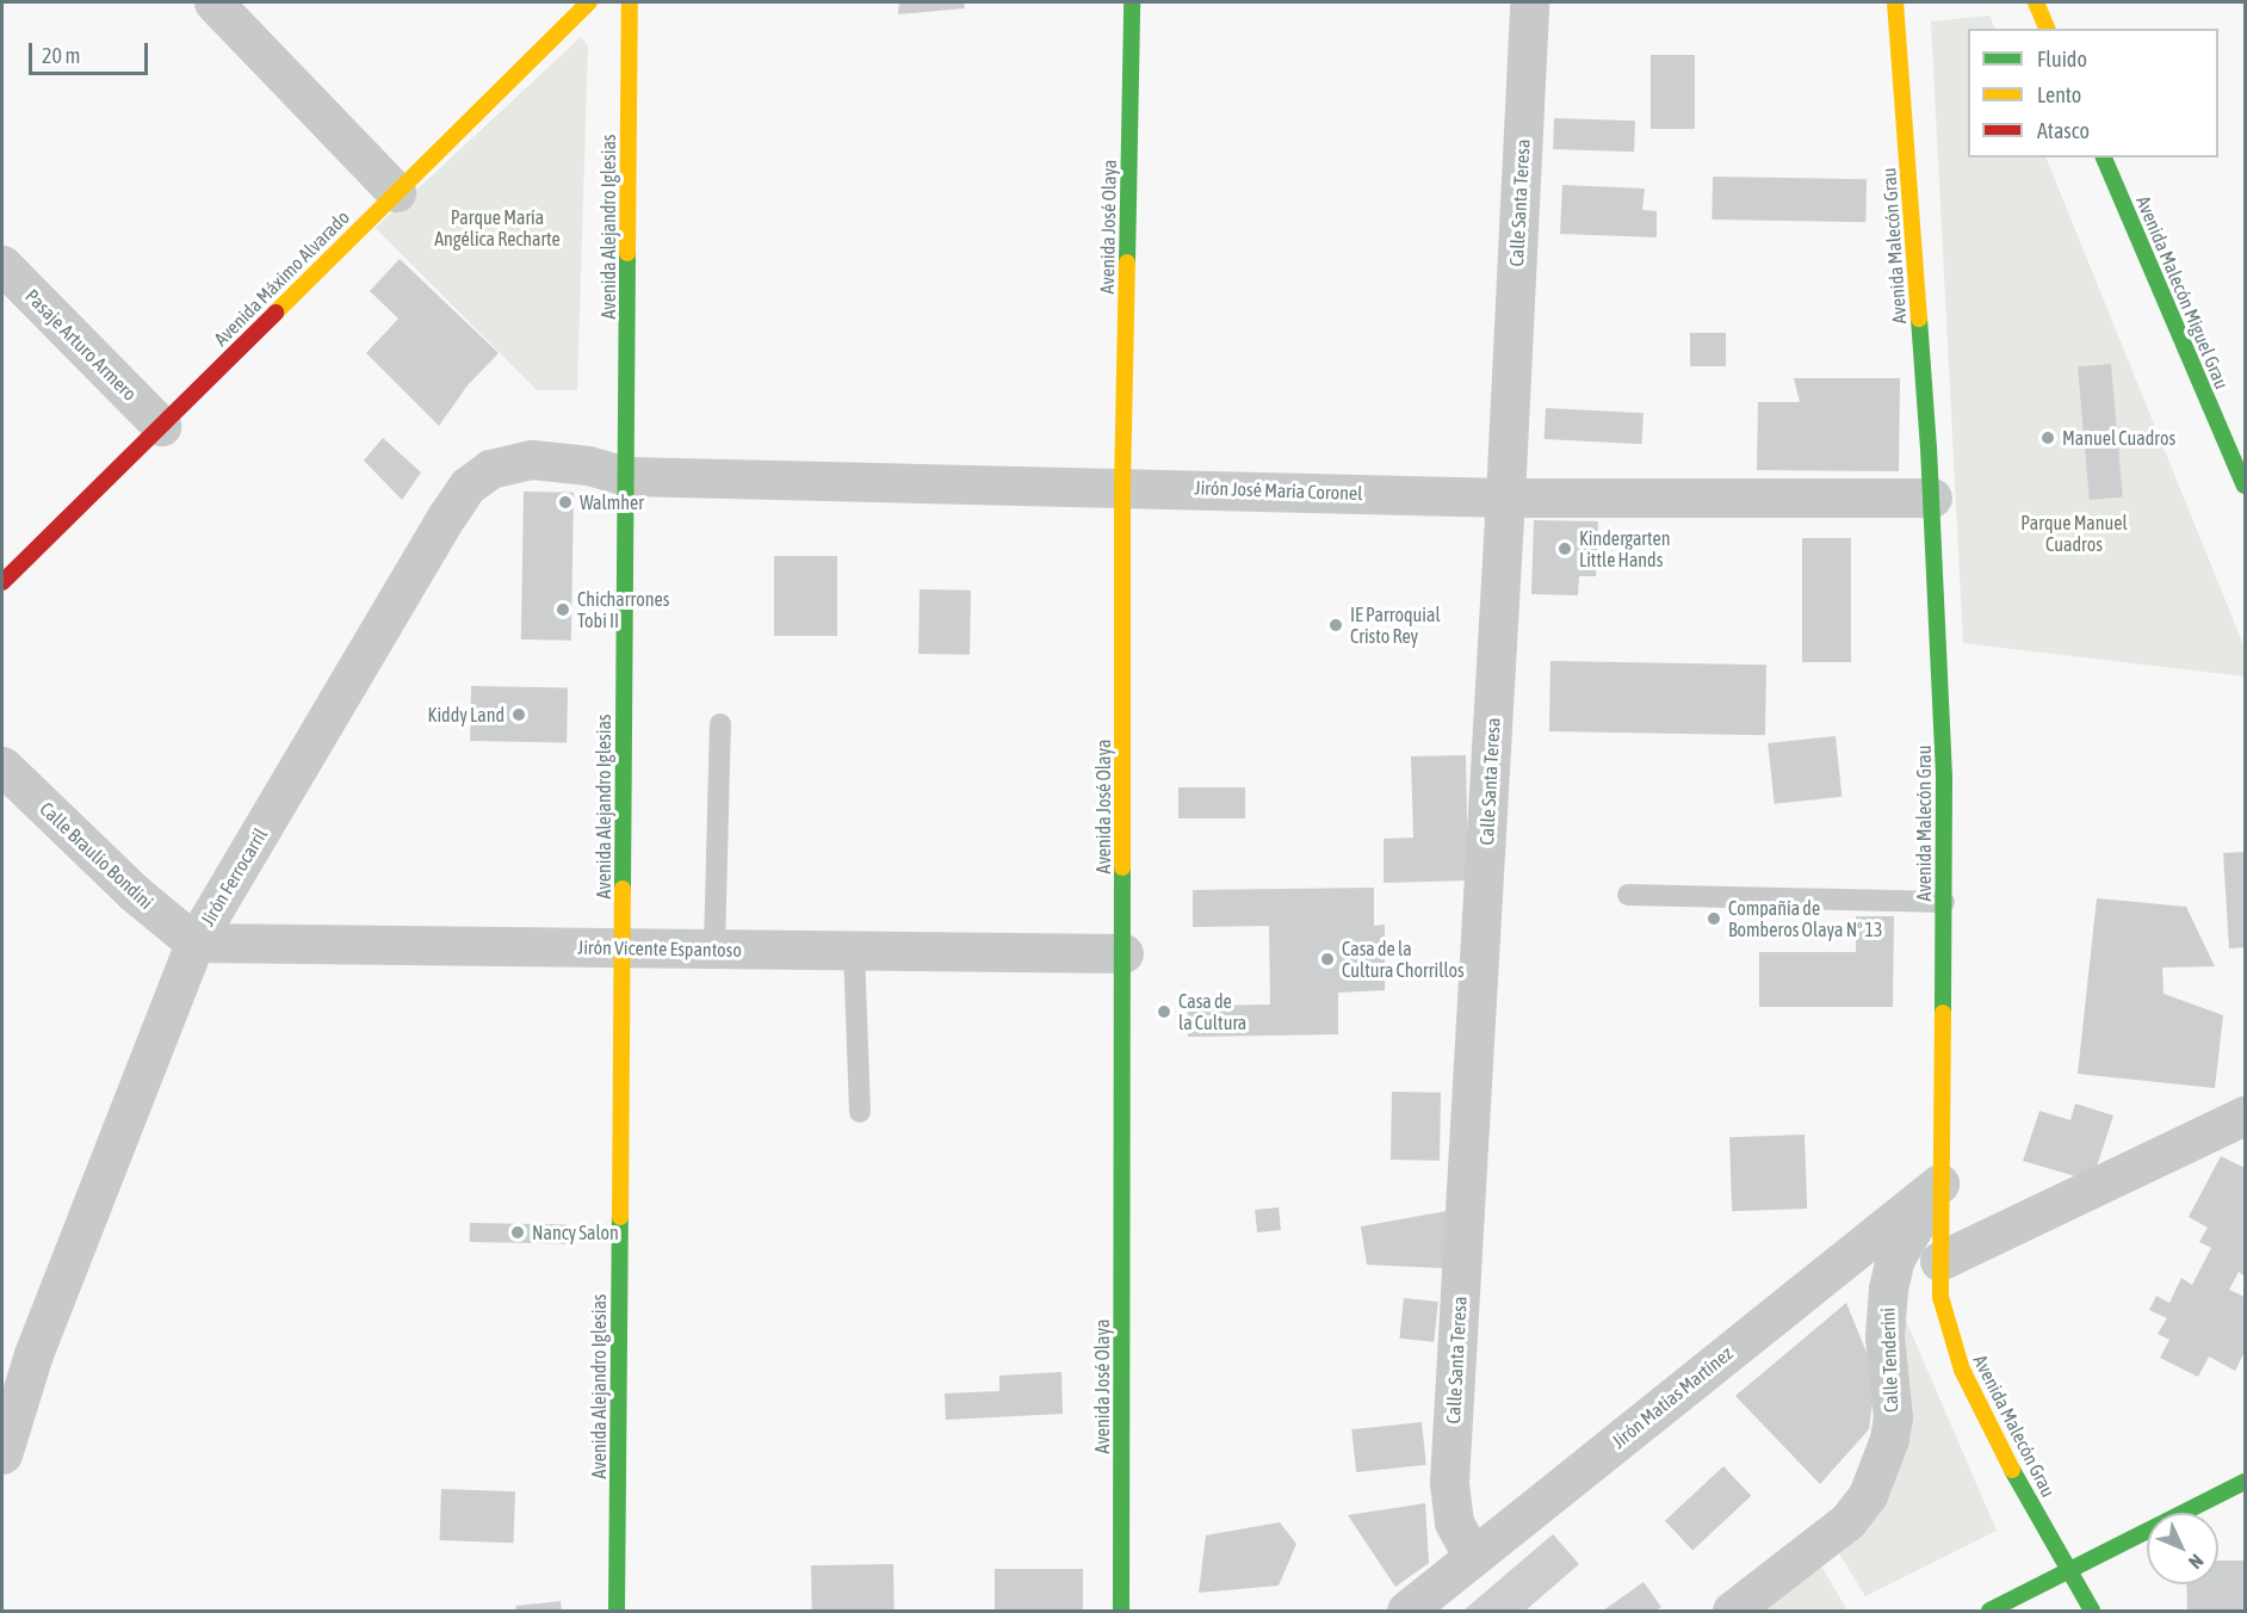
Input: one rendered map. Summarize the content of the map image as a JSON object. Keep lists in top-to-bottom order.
{
  "streets": {
    "street": [
      "Calle Santa Teresa",
      "Avenida Alejandro Iglesias",
      "Avenida José Olaya",
      "Avenida Malecón Grau",
      "Avenida Máximo Alvarado",
      "Avenida Malecón Miguel Grau",
      "Pasaje Arturo Armero",
      "Jirón José María Coronel",
      "Calle Braulio Bondini",
      "Jirón Ferrocarril",
      "Jirón Vicente Espantoso",
      "Calle Tenderini",
      "Jirón Matías Martínez"
    ]
  },
  "crossings": [
    ["Calle Santa Teresa", "Jirón José María Coronel"],
    ["Calle Santa Teresa", "Jirón Matías Martínez"],
    ["Avenida Alejandro Iglesias", "Jirón José María Coronel"],
    ["Avenida Alejandro Iglesias", "Jirón Ferrocarril"],
    ["Avenida Alejandro Iglesias", "Jirón Vicente Espantoso"],
    ["Avenida José Olaya", "Jirón José María Coronel"],
    ["Avenida José Olaya", "Jirón Vicente Espantoso"],
    ["Avenida Malecón Grau", "Jirón José María Coronel"],
    ["Avenida Malecón Grau", "Calle Tenderini"],
    ["Avenida Malecón Grau", "Jirón Matías Martínez"],
    ["Avenida Máximo Alvarado", "Pasaje Arturo Armero"],
    ["Jirón José María Coronel", "Jirón Ferrocarril"],
    ["Calle Braulio Bondini", "Jirón Ferrocarril"],
    ["Calle Braulio Bondini", "Jirón Vicente Espantoso"],
    ["Jirón Ferrocarril", "Jirón Vicente Espantoso"],
    ["Calle Tenderini", "Jirón Matías Martínez"]
  ],
  "parks": ["Parque María Angélica Recharte", "Parque Manuel Cuadros"],
  "places": [
    "Manuel Cuadros",
    "Walmher",
    "Kindergarten Little Hands",
    "Chicharrones Tobi II",
    "IE Parroquial Cristo Rey",
    "Kiddy Land",
    "Compañía de Bomberos Olaya Nº 13",
    "Casa de la Cultura Chorrillos",
    "Casa de la Cultura",
    "Nancy Salon"
  ],
  "legend": ["Fluido", "Lento", "Atasco"],
  "scale_bar": "20 m",
  "north": "bottom right"
}
